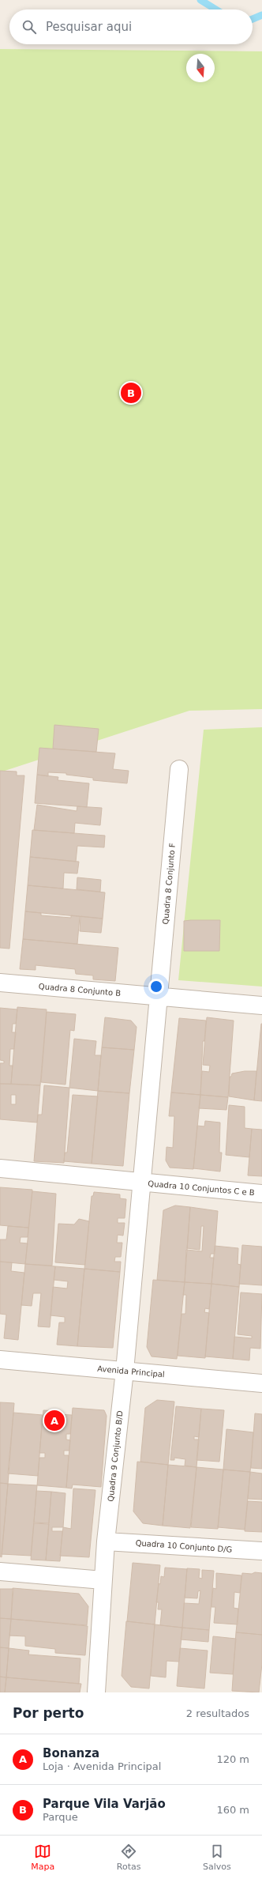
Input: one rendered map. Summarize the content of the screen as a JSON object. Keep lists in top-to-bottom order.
{
  "streets": {
    "street": [
      "Quadra 8 Conjunto F",
      "Quadra 8 Conjunto B",
      "Quadra 10 Conjuntos C e B",
      "Avenida Principal",
      "Quadra 9 Conjunto B/D",
      "Quadra 10 Conjunto D/G"
    ]
  },
  "crossings": [
    ["Quadra 8 Conjunto F", "Quadra 8 Conjunto B"],
    ["Quadra 8 Conjunto F", "Quadra 10 Conjuntos C e B"],
    ["Quadra 8 Conjunto F", "Quadra 9 Conjunto B/D"],
    ["Quadra 10 Conjuntos C e B", "Quadra 9 Conjunto B/D"],
    ["Avenida Principal", "Quadra 9 Conjunto B/D"],
    ["Quadra 9 Conjunto B/D", "Quadra 10 Conjunto D/G"]
  ],
  "north": "bottom",
  "page": {
    "search": "Pesquisar aqui",
    "pins": ["B", "A"],
    "heading": ["Por perto", "2 resultados"],
    "list": [
      {
        "mark": "A",
        "name": "Bonanza",
        "note": "Loja · Avenida Principal",
        "value": "120 m"
      },
      {
        "mark": "B",
        "name": "Parque Vila Varjão",
        "note": "Parque",
        "value": "160 m"
      }
    ],
    "nav": ["Mapa", "Rotas", "Salvos"]
  }
}
